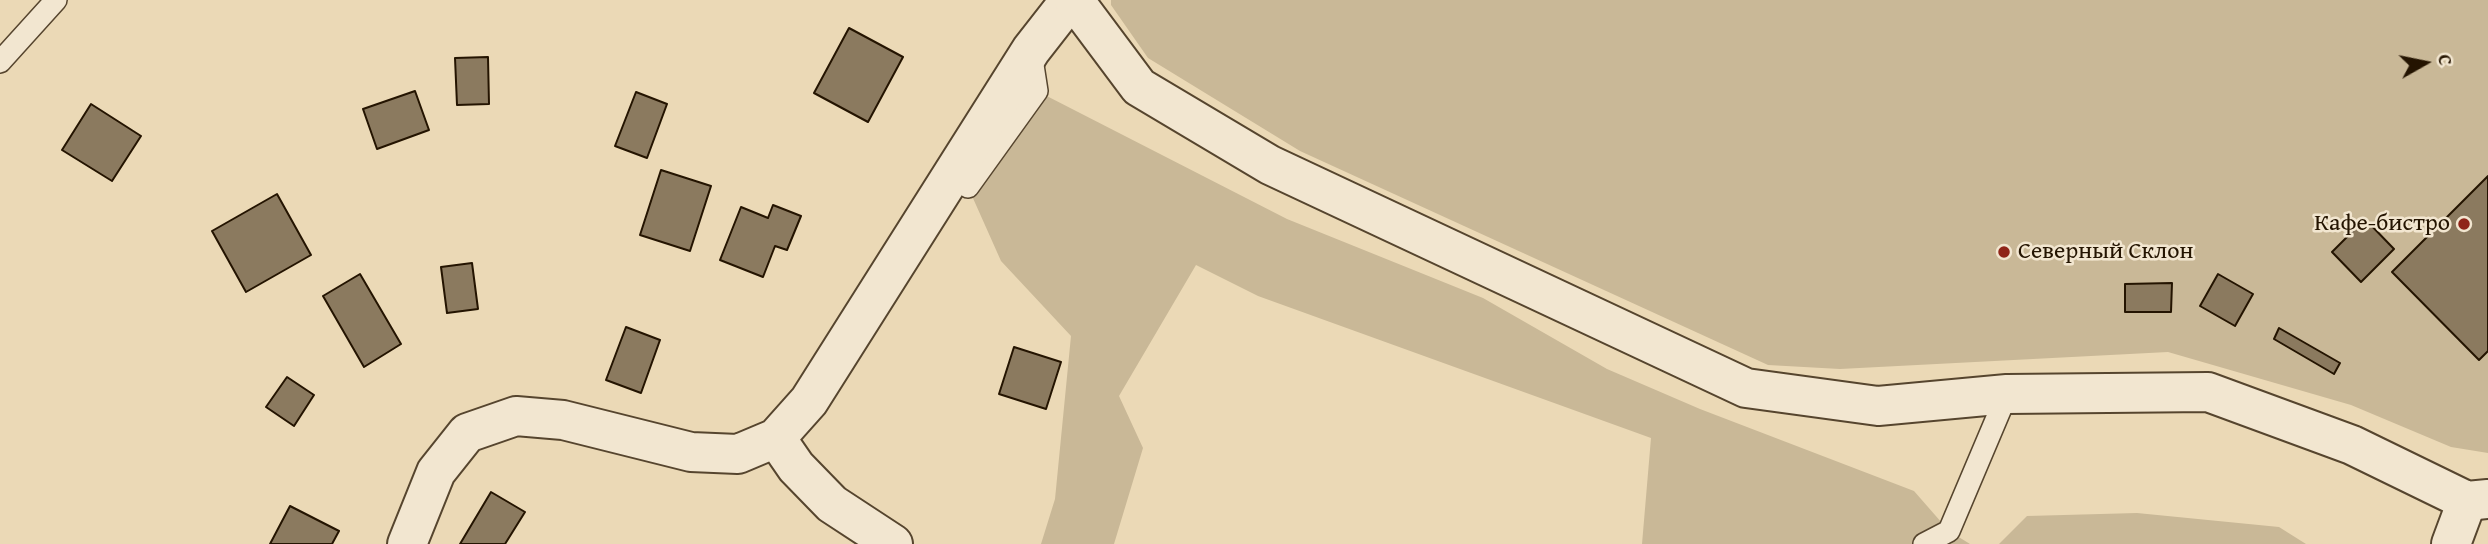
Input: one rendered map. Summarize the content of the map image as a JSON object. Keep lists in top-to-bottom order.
{
  "places": ["Кафе-бистро", "Северный Склон"],
  "north": "right"
}
